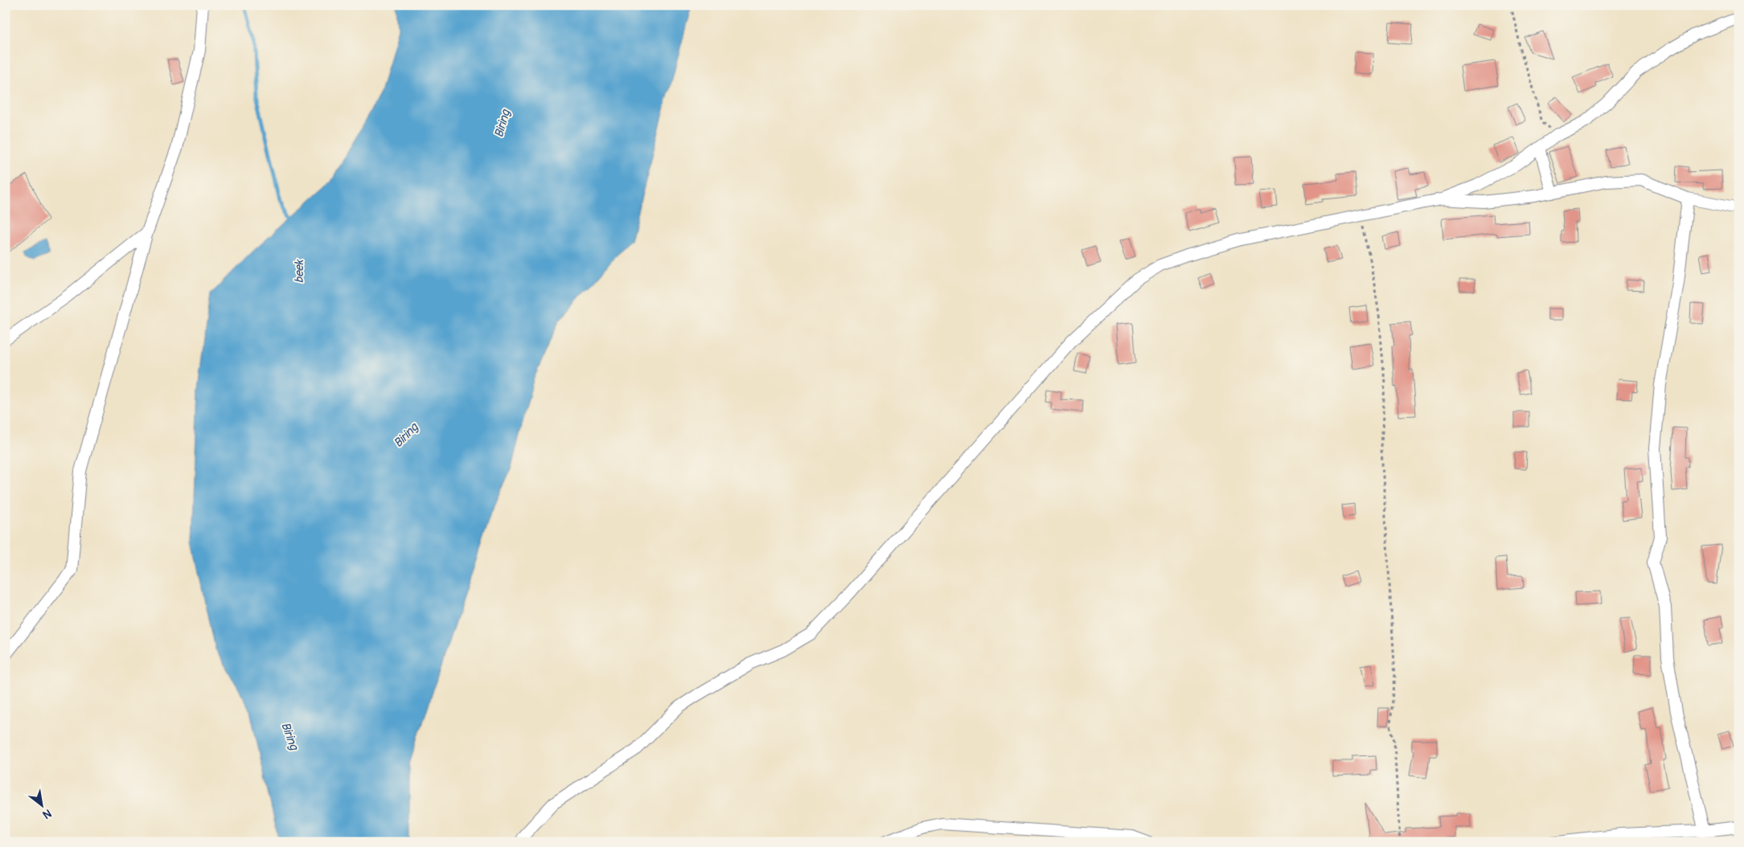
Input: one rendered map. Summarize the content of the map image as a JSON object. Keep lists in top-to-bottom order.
{
  "water": ["Biring", "beek"],
  "north": "bottom right"
}
